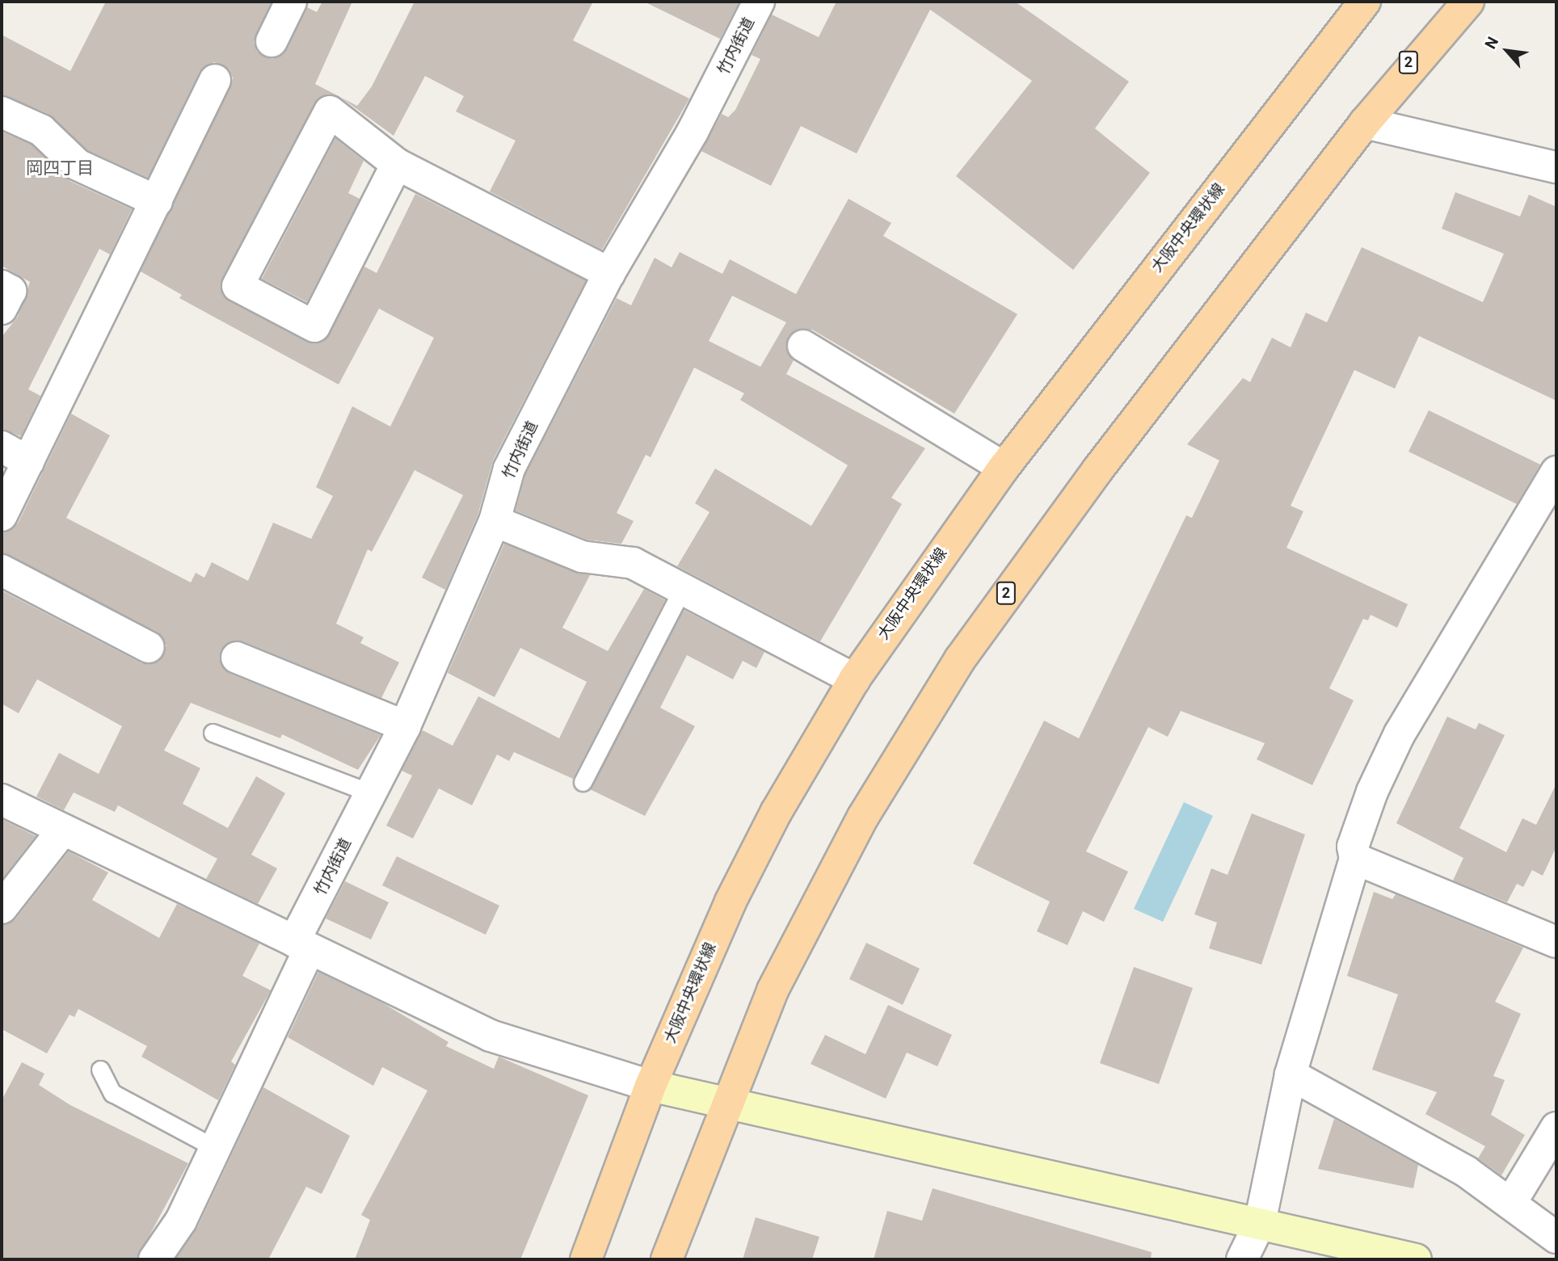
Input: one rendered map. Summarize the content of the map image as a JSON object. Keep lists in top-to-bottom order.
{
  "streets": {
    "main road": ["2", "大阪中央環状線"],
    "street": ["竹内街道"]
  },
  "districts": ["岡四丁目"],
  "north": "top left"
}
